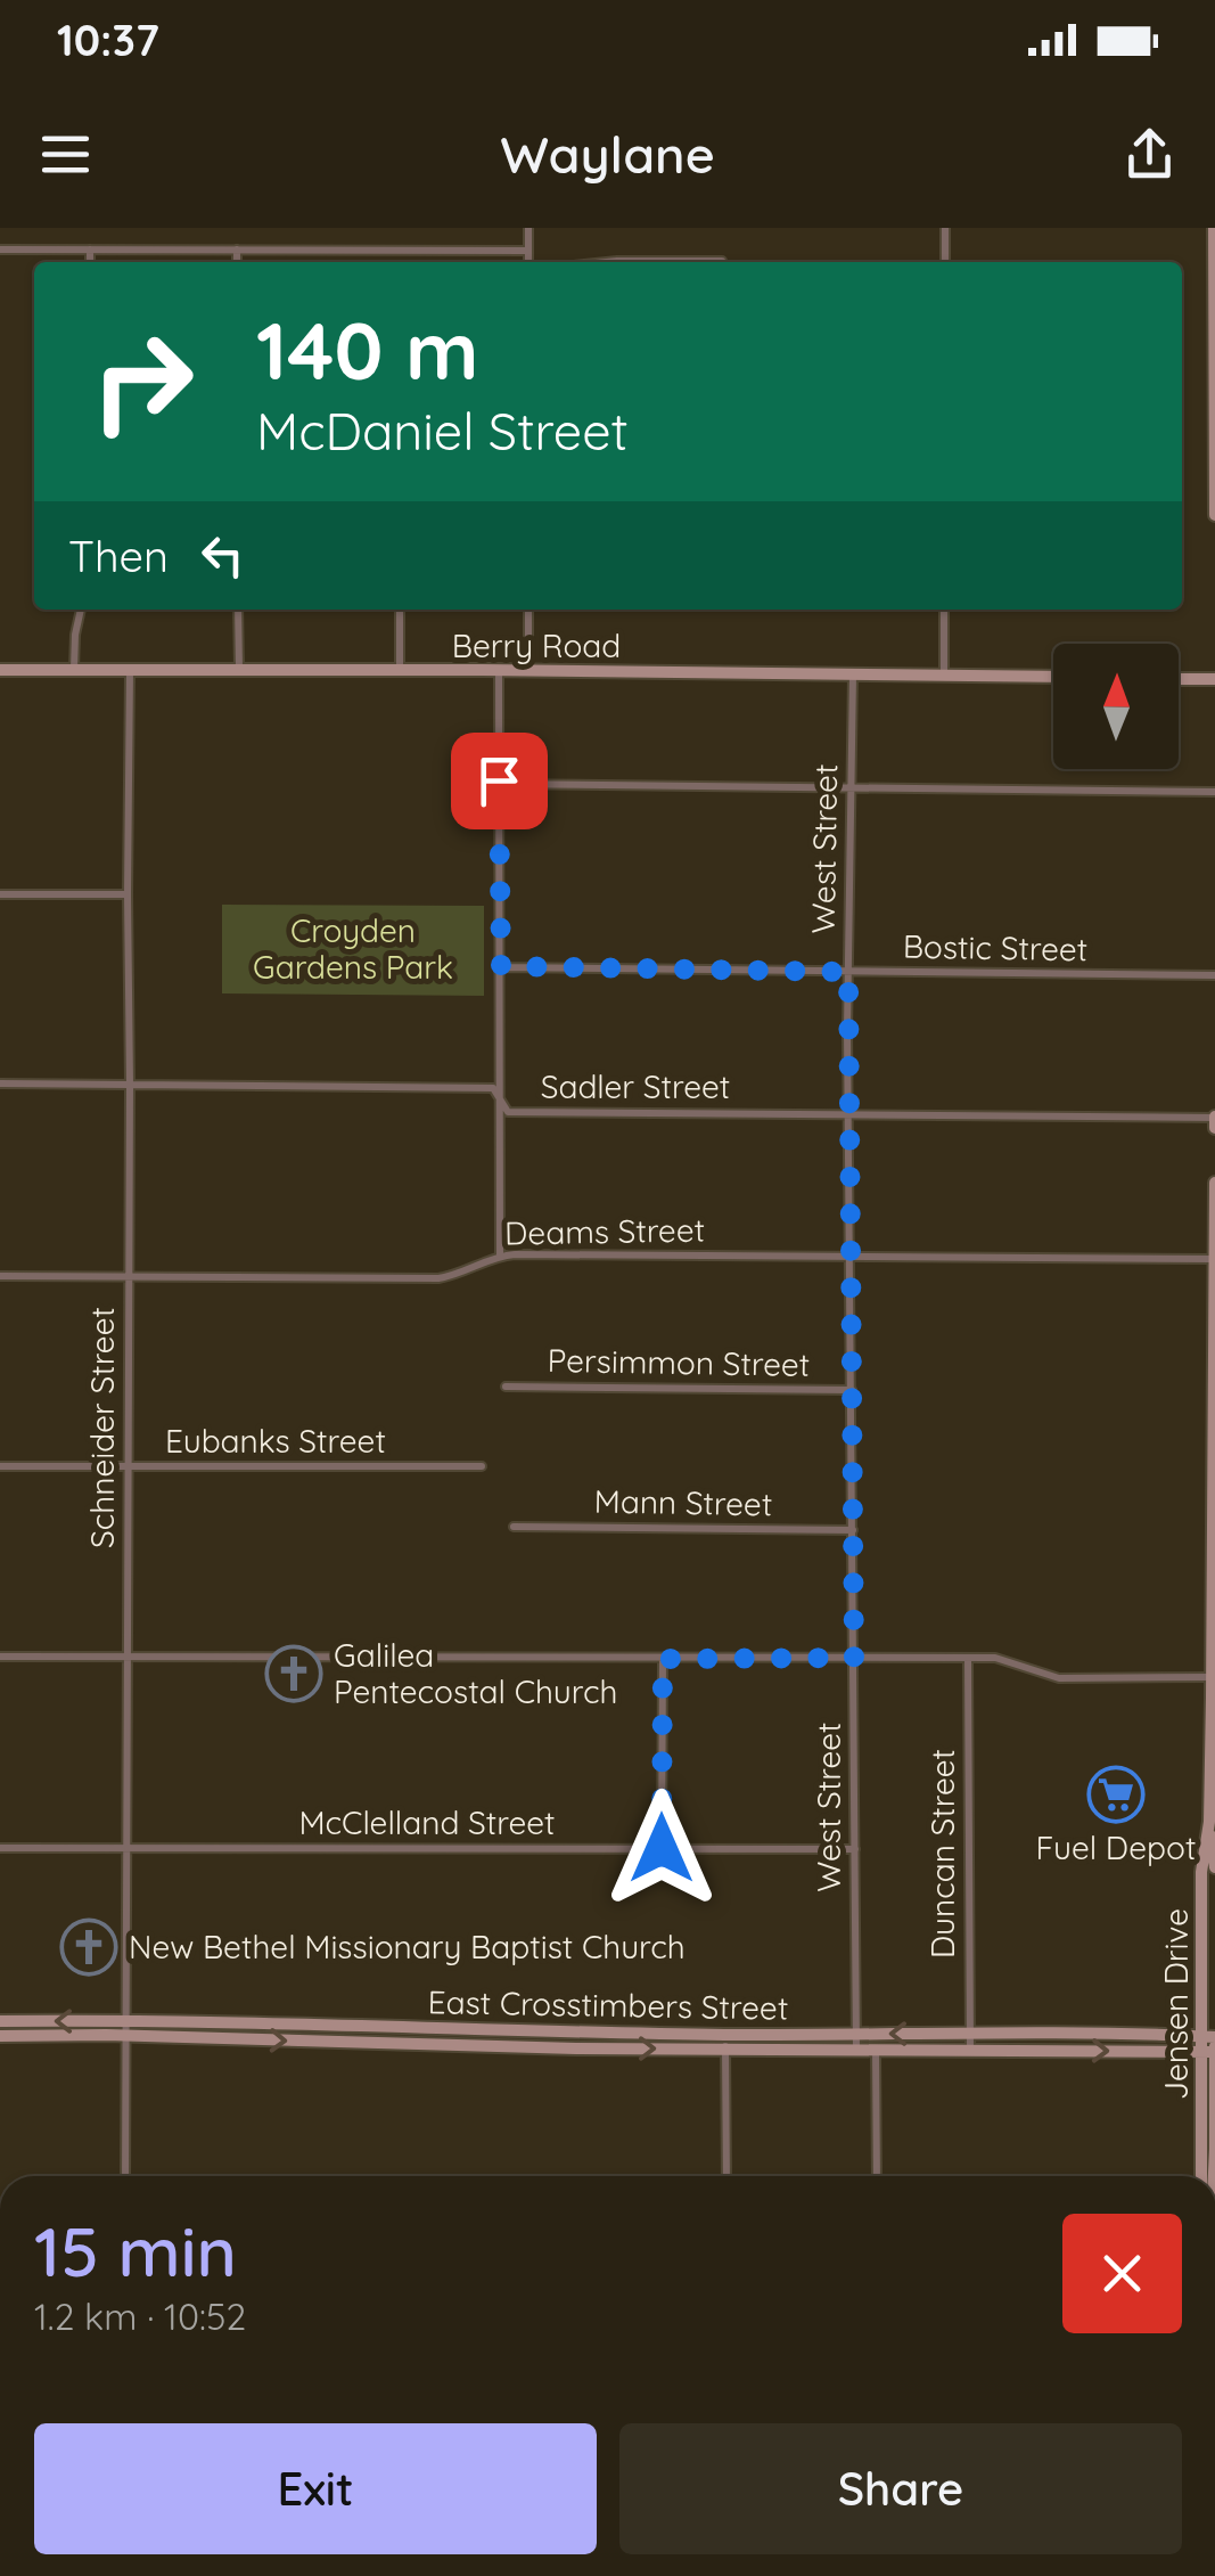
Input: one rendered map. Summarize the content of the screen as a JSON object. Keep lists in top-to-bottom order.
{
  "streets": {
    "main road": ["Berry Road", "Jensen Drive", "East Crosstimbers Street"],
    "street": [
      "West Street",
      "Bostic Street",
      "Sadler Street",
      "Deams Street",
      "Persimmon Street",
      "Schneider Street",
      "Eubanks Street",
      "Mann Street",
      "McClelland Street",
      "Duncan Street"
    ]
  },
  "crossings": [
    ["Berry Road", "West Street"],
    ["Berry Road", "Schneider Street"],
    ["West Street", "Bostic Street"],
    ["West Street", "Sadler Street"],
    ["West Street", "Deams Street"],
    ["West Street", "Persimmon Street"],
    ["West Street", "Mann Street"],
    ["West Street", "McClelland Street"],
    ["West Street", "East Crosstimbers Street"],
    ["Sadler Street", "Schneider Street"],
    ["Deams Street", "Schneider Street"],
    ["Deams Street", "Jensen Drive"],
    ["Schneider Street", "Eubanks Street"],
    ["Schneider Street", "McClelland Street"],
    ["Schneider Street", "East Crosstimbers Street"],
    ["Duncan Street", "East Crosstimbers Street"],
    ["Jensen Drive", "East Crosstimbers Street"]
  ],
  "parks": ["Croyden Gardens Park"],
  "places": {
    "church": ["Galilea Pentecostal Church", "New Bethel Missionary Baptist Church"],
    "supermarket": ["Fuel Depot"]
  },
  "north": "top",
  "page": {
    "status": "10:37",
    "header": "Waylane",
    "turn": ["140 m", "McDaniel Street"],
    "then": "Then",
    "heading": ["15 min", "1.2 km · 10:52"],
    "buttons": ["Exit", "Share"]
  }
}
